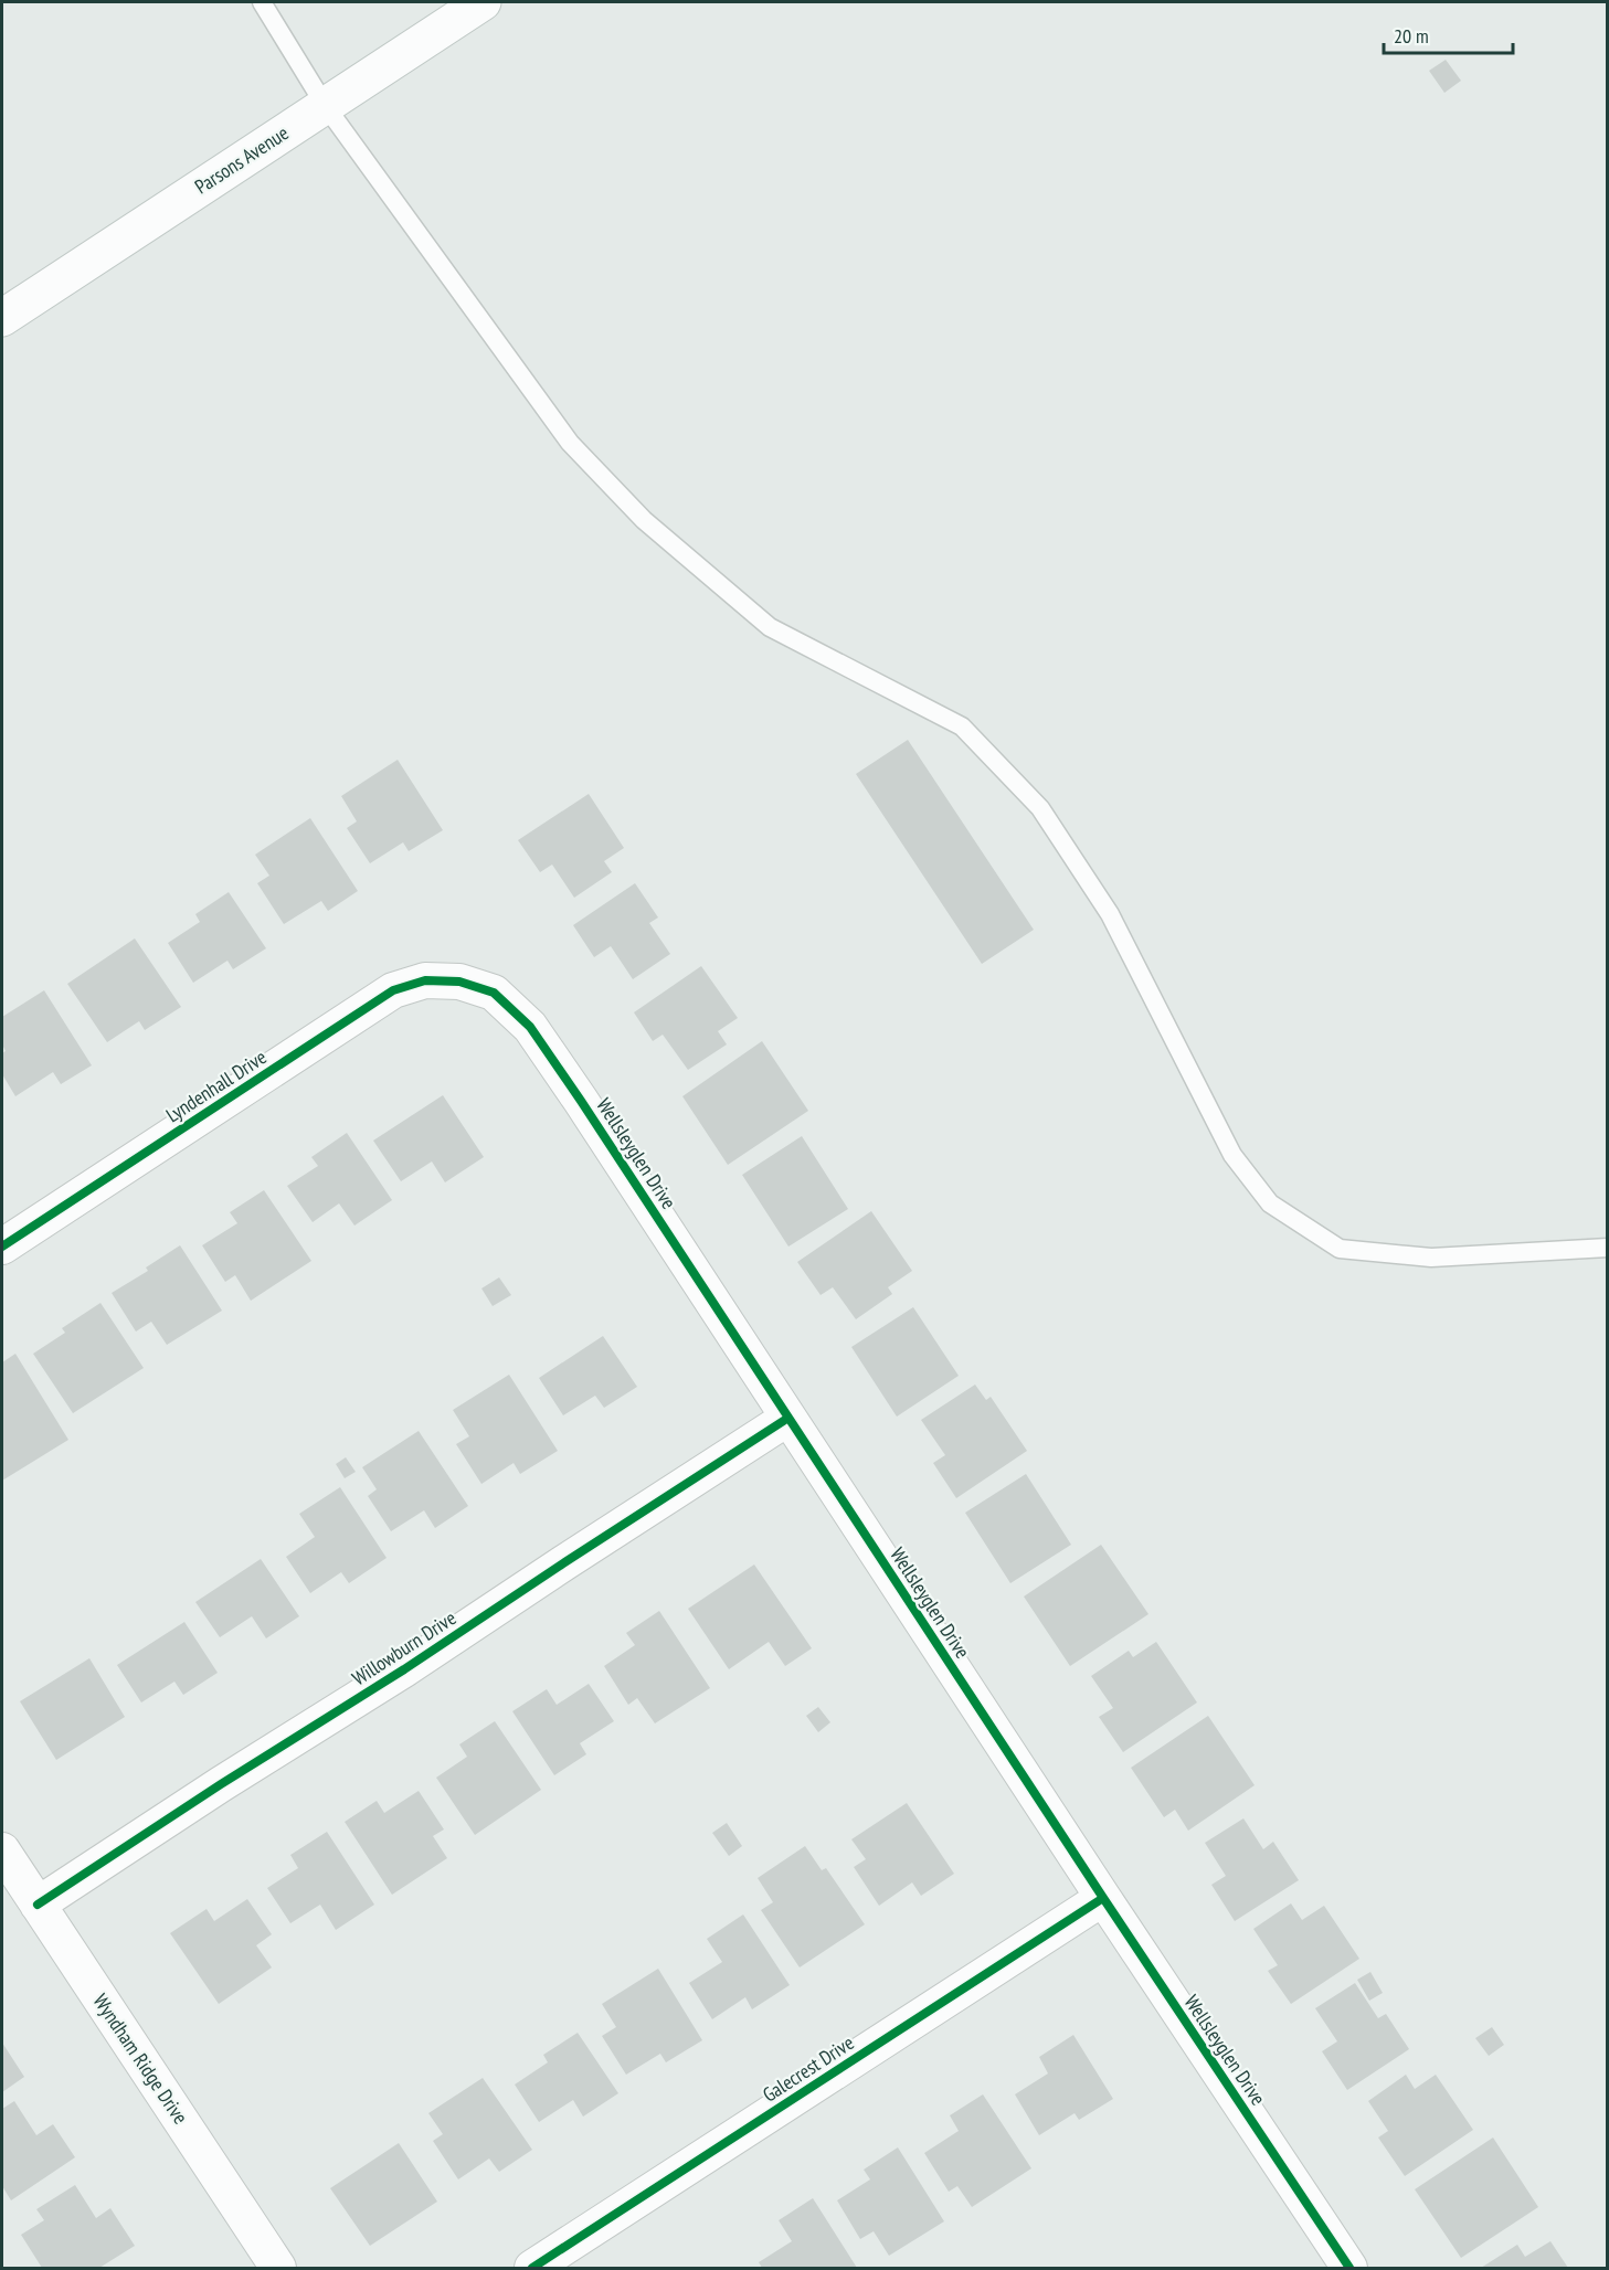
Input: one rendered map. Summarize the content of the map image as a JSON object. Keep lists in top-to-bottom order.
{
  "streets": {
    "street": [
      "Parsons Avenue",
      "Lyndenhall Drive",
      "Wellsleyglen Drive",
      "Willowburn Drive",
      "Wyndham Ridge Drive",
      "Galecrest Drive"
    ]
  },
  "crossings": [
    ["Lyndenhall Drive", "Wellsleyglen Drive"],
    ["Wellsleyglen Drive", "Willowburn Drive"],
    ["Wellsleyglen Drive", "Galecrest Drive"],
    ["Willowburn Drive", "Wyndham Ridge Drive"]
  ],
  "scale_bar": "20 m"
}
